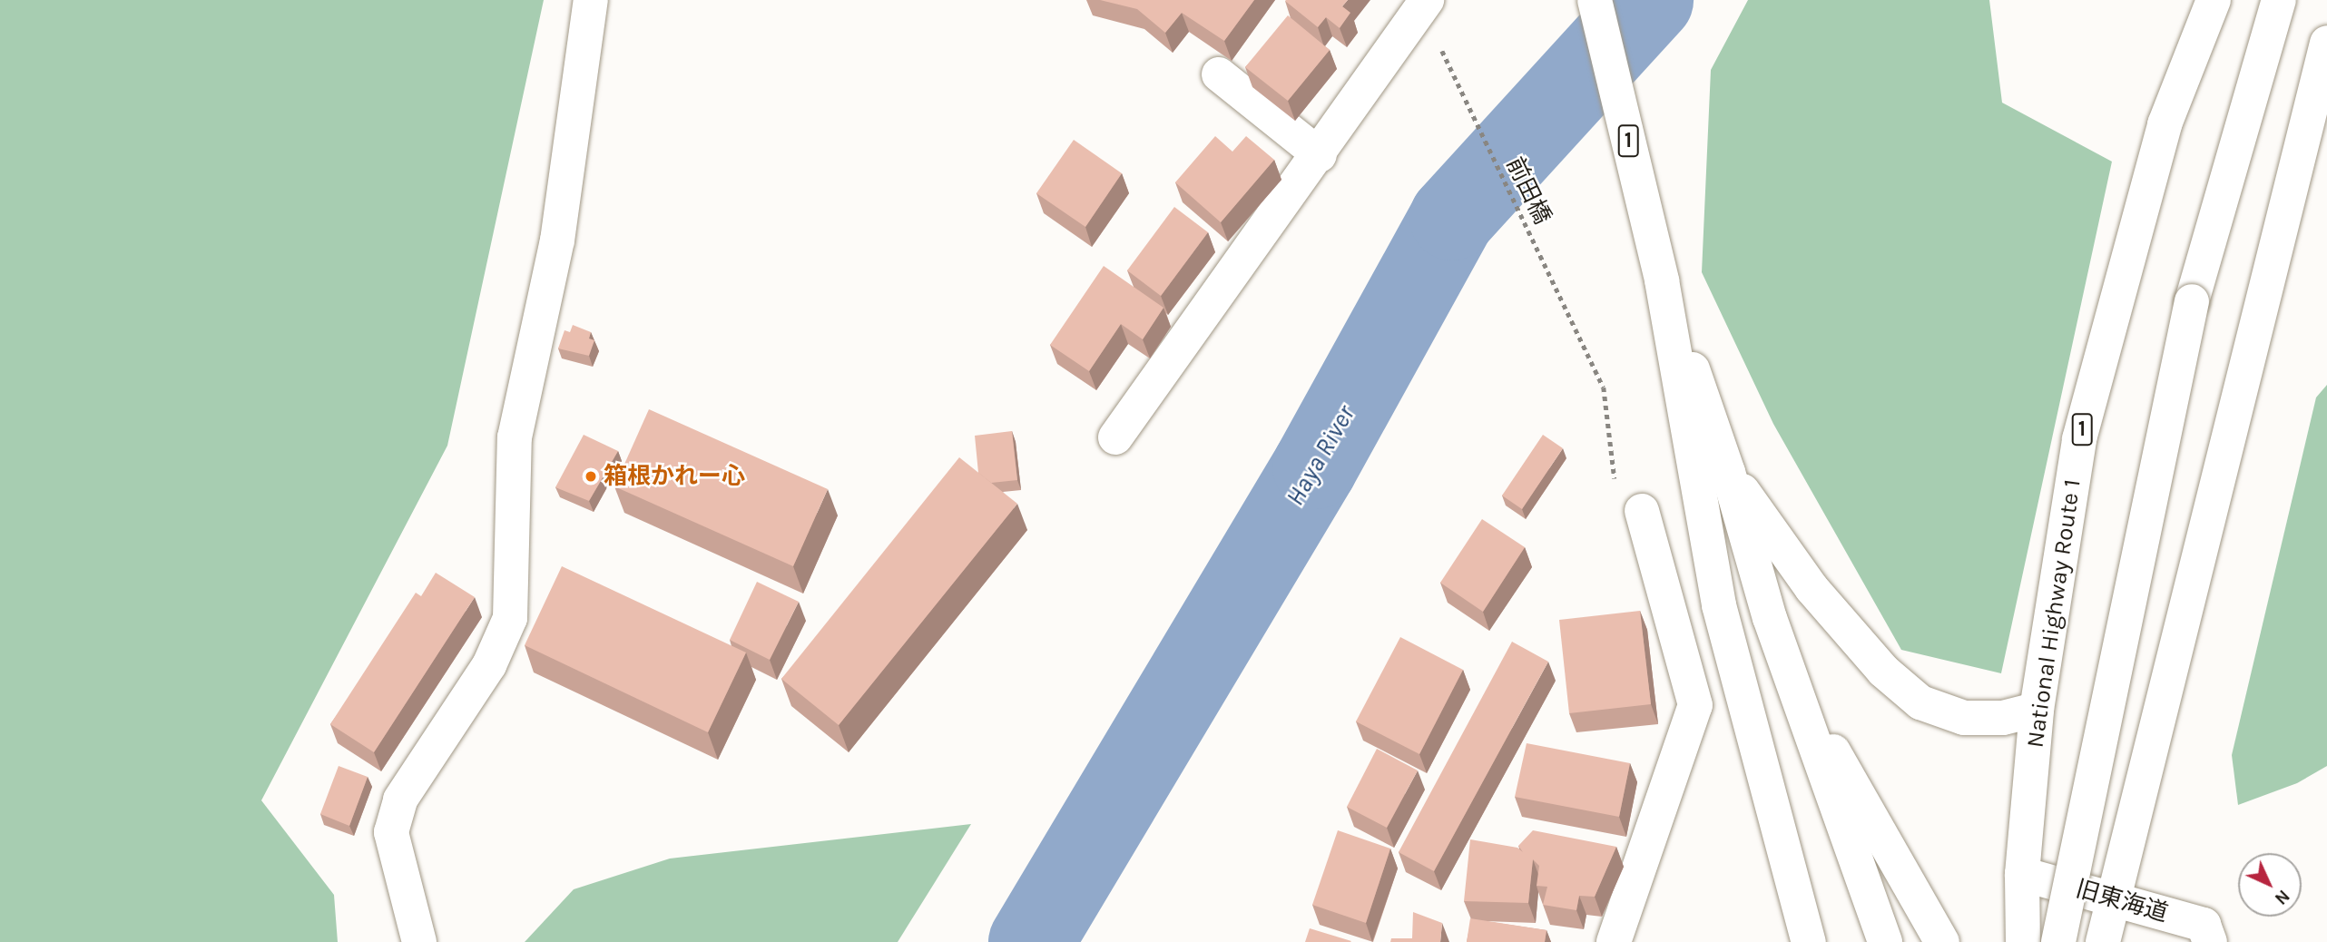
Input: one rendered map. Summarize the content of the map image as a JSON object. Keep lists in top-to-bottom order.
{
  "streets": {
    "main road": ["1", "National Highway Route 1", "旧東海道"],
    "path": ["前田橋"]
  },
  "crossings": [
    ["1", "National Highway Route 1"],
    ["National Highway Route 1", "旧東海道"]
  ],
  "water": ["Haya River"],
  "places": ["箱根かれー心"],
  "north": "bottom right"
}
